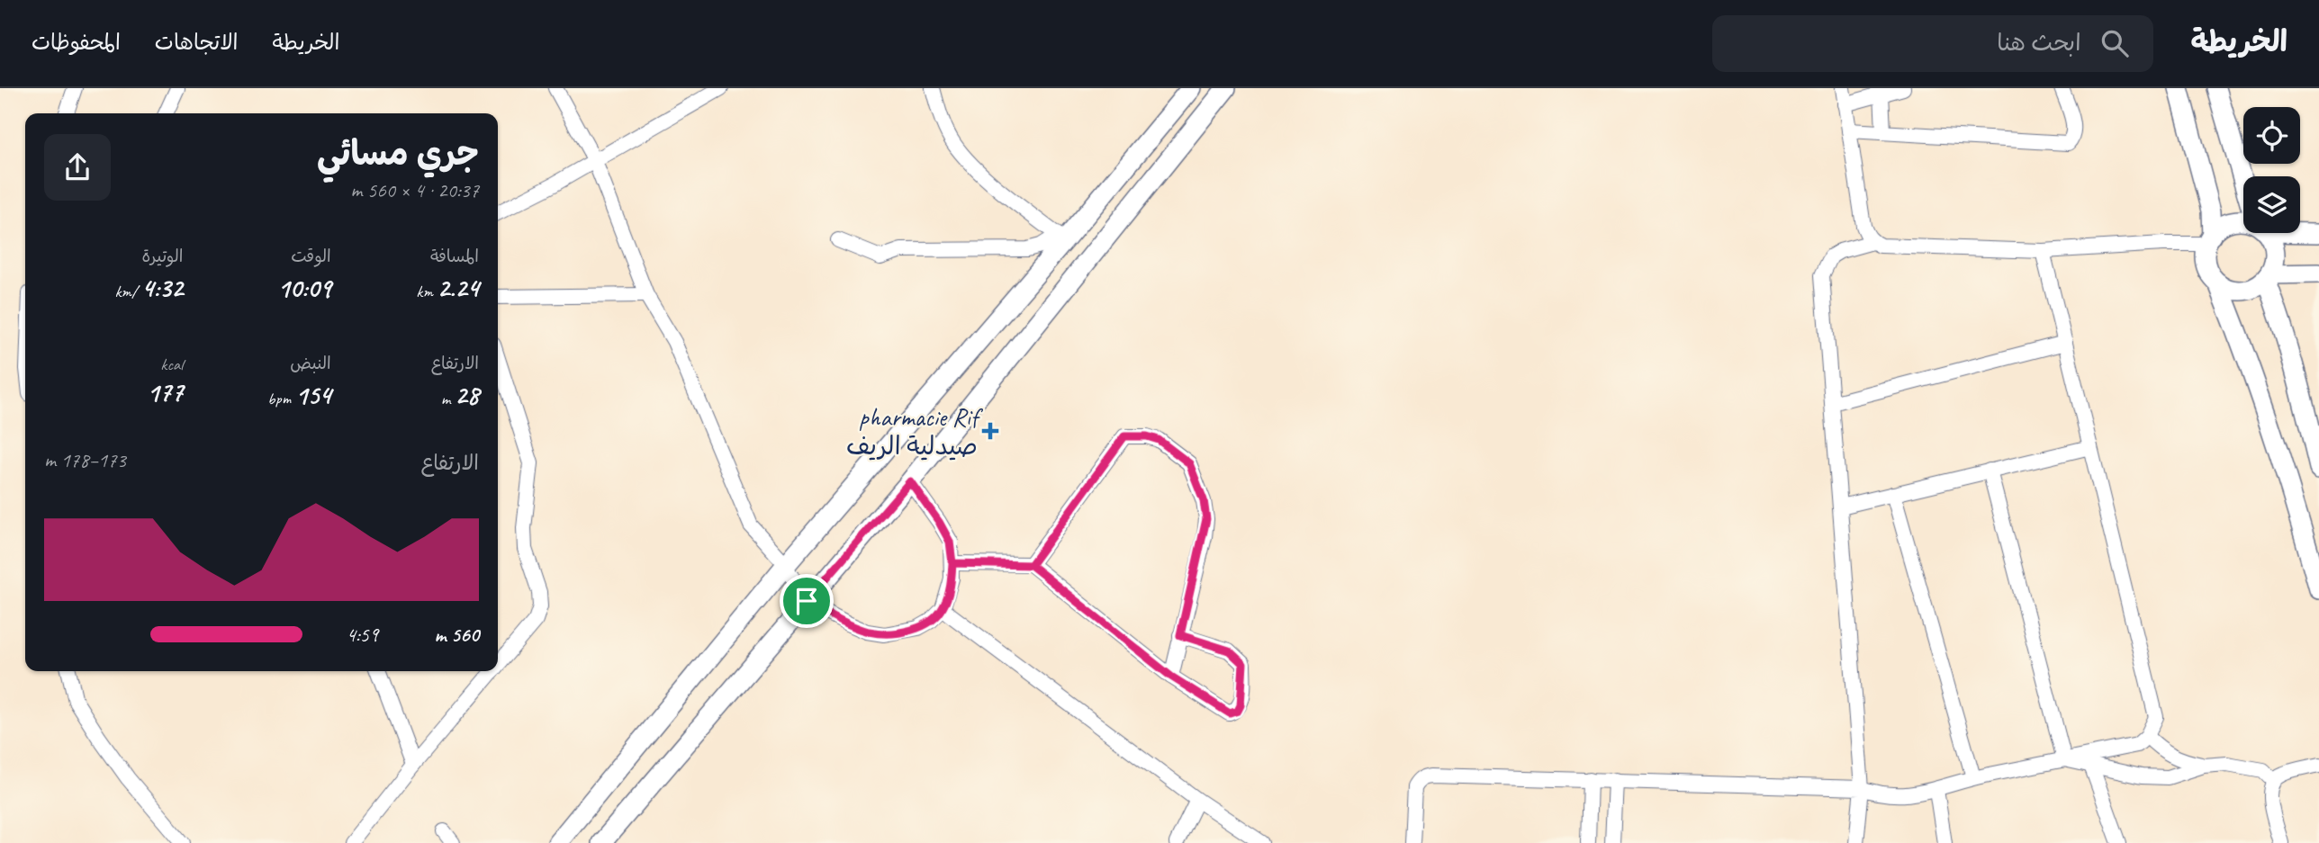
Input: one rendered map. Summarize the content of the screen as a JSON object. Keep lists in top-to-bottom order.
{
  "places": {
    "health": ["pharmacie Rif صيدلية الريف"]
  },
  "page": {
    "header": "الخريطة",
    "search": "ابحث هنا",
    "nav": ["الخريطة", "الاتجاهات", "المحفوظات"],
    "heading": ["جري مسائي", "20:37 · 4 × 560 m"],
    "stats": [
      ["المسافة", "2.24 km"],
      ["الوقت", "10:09"],
      ["الوتيرة", "4:32 /km"],
      ["الارتفاع", "28 m"],
      ["النبض", "154 bpm"],
      ["kcal", "177"]
    ],
    "chart": ["الارتفاع", "173–178 m"],
    "list": [
      {
        "name": "560 m",
        "note": "4:59"
      }
    ]
  }
}
